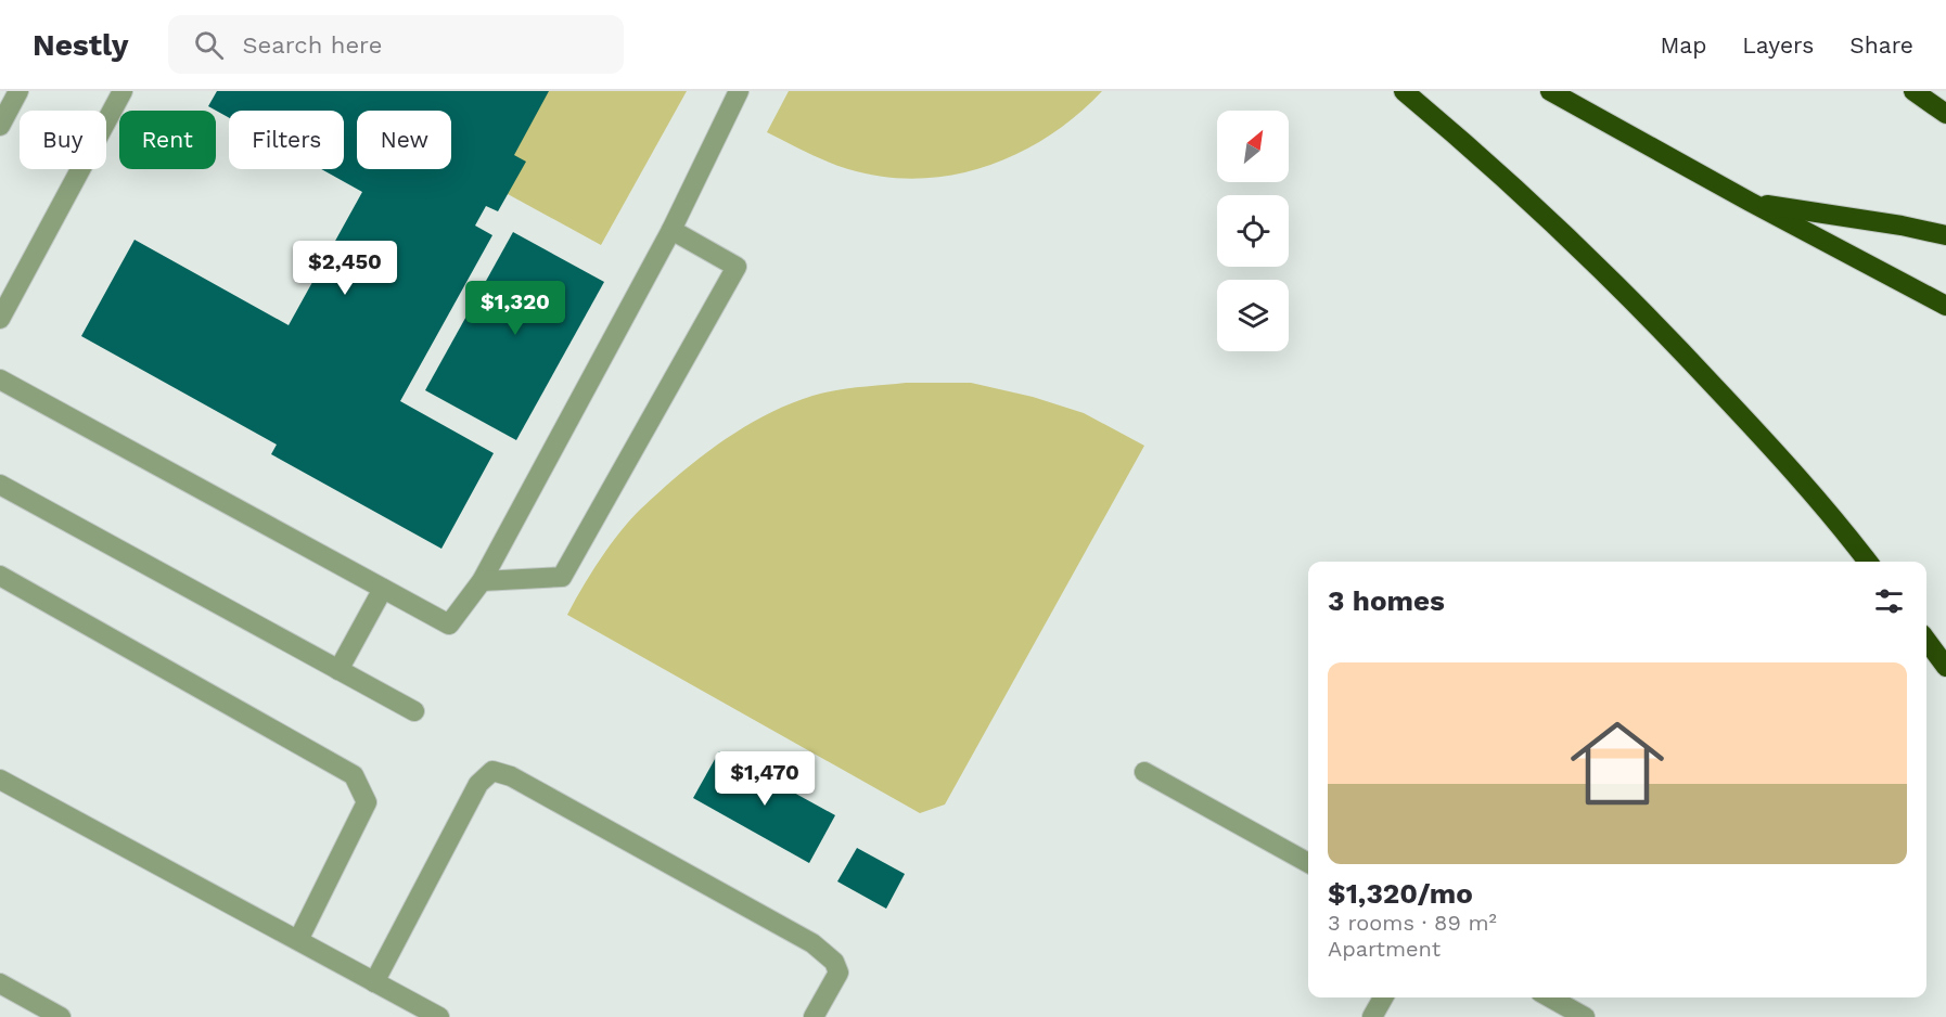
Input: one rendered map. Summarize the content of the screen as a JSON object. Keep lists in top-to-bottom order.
{
  "north": "top right",
  "page": {
    "header": "Nestly",
    "search": "Search here",
    "nav": ["Map", "Layers", "Share"],
    "chip": [
      "Buy",
      "Rent",
      "Filters",
      "New"
    ],
    "price": ["$2,450", "$1,320", "$1,470"],
    "heading": "3 homes",
    "list": [
      {
        "name": "$1,320/mo",
        "note": "3 rooms · 89 m² · Apartment"
      }
    ]
  }
}
